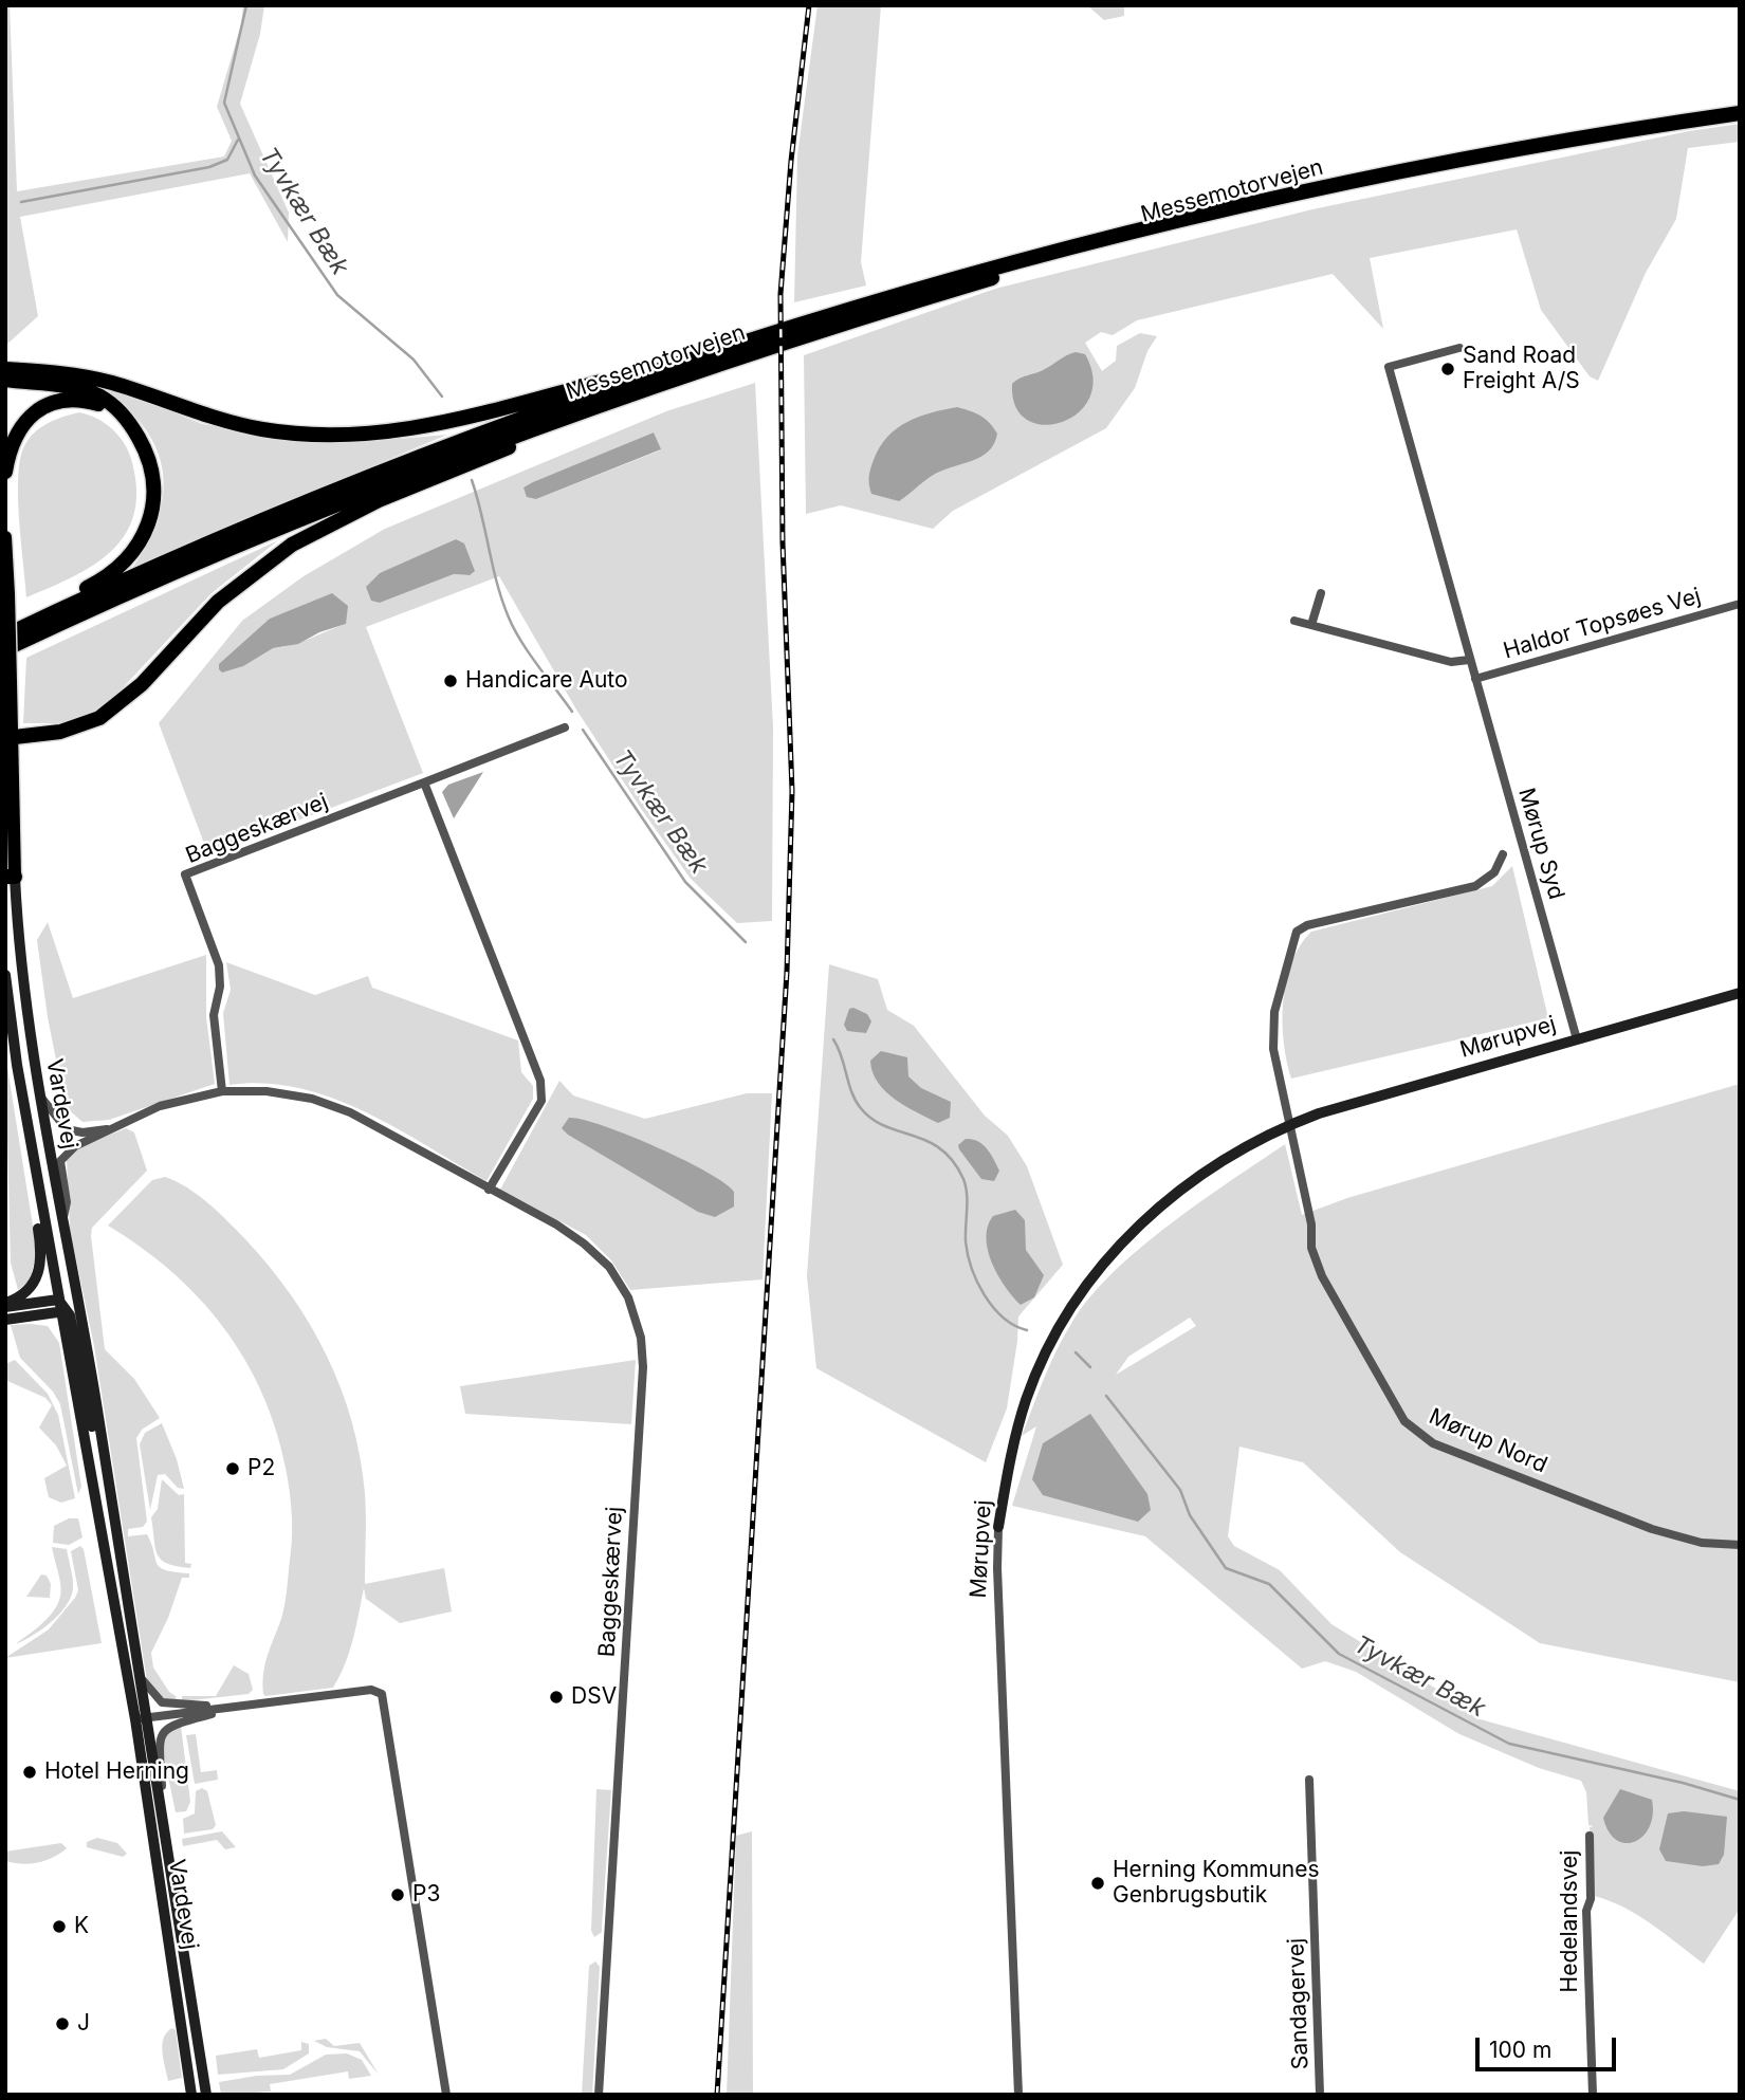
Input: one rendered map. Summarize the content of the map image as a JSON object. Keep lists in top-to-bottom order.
{
  "streets": {
    "highway": ["Messemotorvejen"],
    "main road": ["Vardevej"],
    "street": [
      "Haldor Topsøes Vej",
      "Baggeskærvej",
      "Mørup Syd",
      "Mørupvej",
      "Mørup Nord",
      "Hedelandsvej",
      "Sandagervej"
    ]
  },
  "crossings": [
    ["Haldor Topsøes Vej", "Mørup Syd"],
    ["Baggeskærvej", "Vardevej"],
    ["Mørup Syd", "Mørupvej"],
    ["Mørupvej", "Mørup Nord"]
  ],
  "water": ["Tyvkær Bæk"],
  "places": [
    "Sand Road Freight A/S",
    "Handicare Auto",
    "P2",
    "DSV",
    "Hotel Herning",
    "Herning Kommunes Genbrugsbutik",
    "P3",
    "K",
    "J"
  ],
  "scale_bar": "100 m"
}
